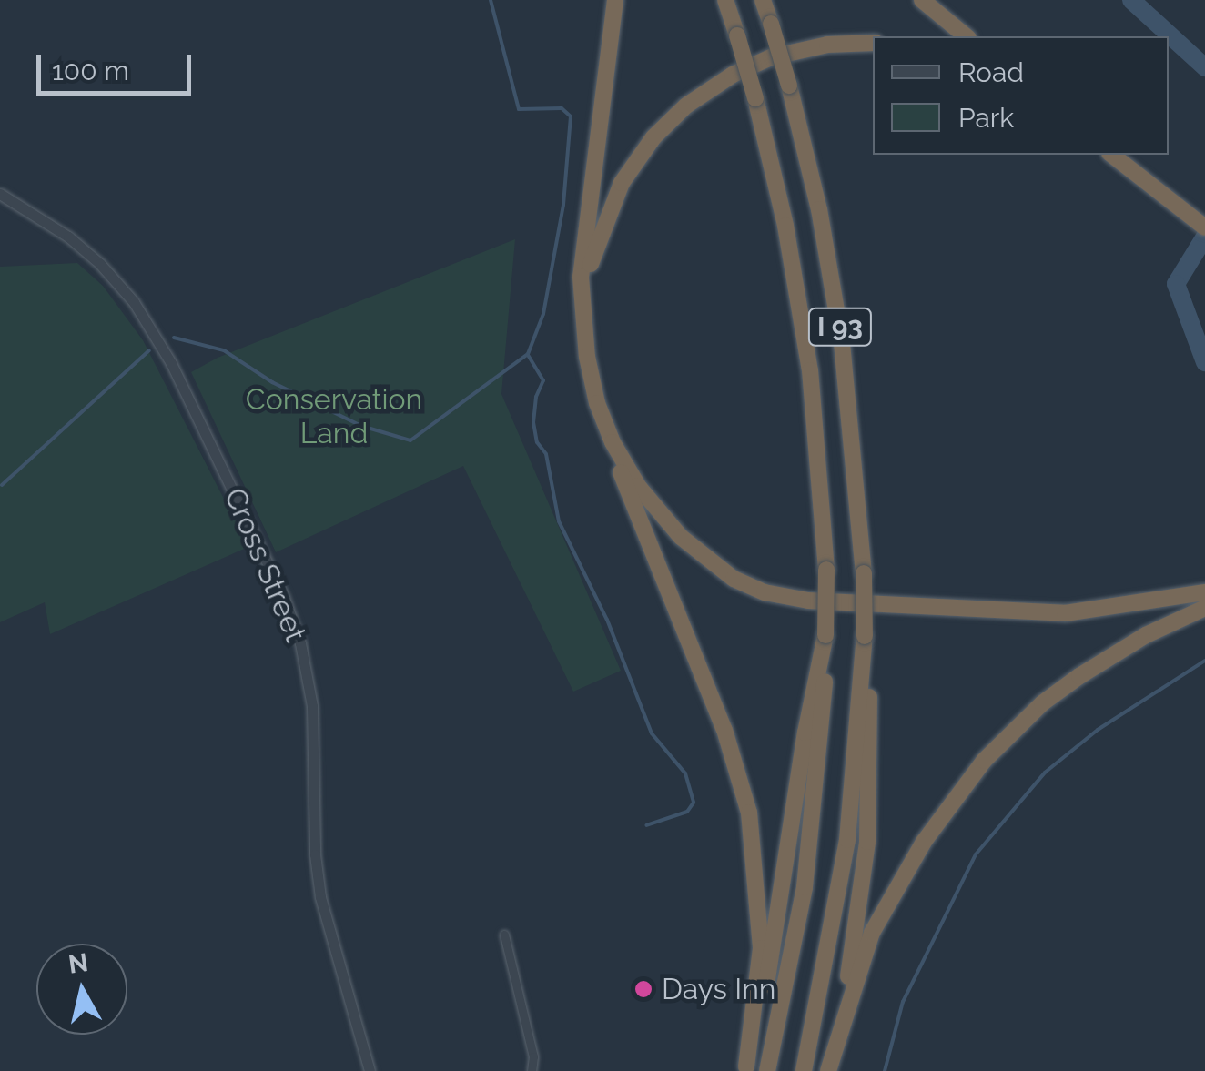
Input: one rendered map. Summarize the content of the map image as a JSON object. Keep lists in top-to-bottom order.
{
  "streets": {
    "highway": ["I 93"],
    "street": ["Cross Street"]
  },
  "parks": ["Conservation Land"],
  "places": ["Days Inn"],
  "legend": ["Road", "Park"],
  "scale_bar": "100 m",
  "north": "top"
}
